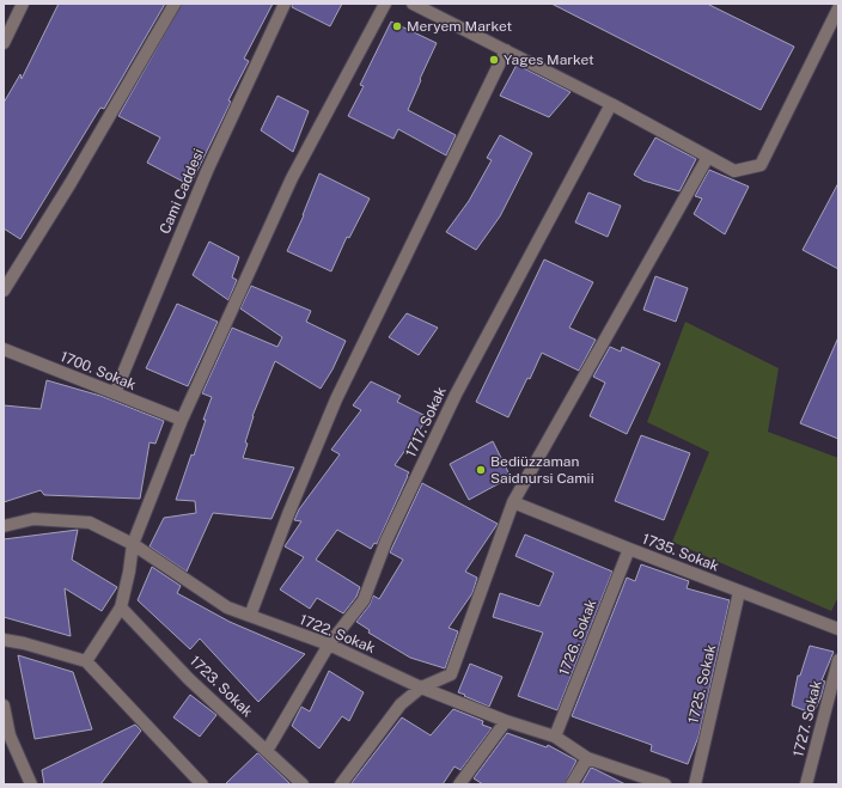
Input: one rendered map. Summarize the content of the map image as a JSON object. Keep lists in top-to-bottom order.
{
  "streets": {
    "street": [
      "Cami Caddesi",
      "1700. Sokak",
      "1717. Sokak",
      "1735. Sokak",
      "1722. Sokak",
      "1726. Sokak",
      "1725. Sokak",
      "1723. Sokak",
      "1727. Sokak"
    ]
  },
  "crossings": [
    ["Cami Caddesi", "1700. Sokak"],
    ["1717. Sokak", "1722. Sokak"],
    ["1717. Sokak", "1723. Sokak"],
    ["1735. Sokak", "1726. Sokak"],
    ["1735. Sokak", "1725. Sokak"],
    ["1722. Sokak", "1726. Sokak"]
  ],
  "places": ["Meryem Market", "Yages Market", "Bediüzzaman Saidnursi Camii"]
}
